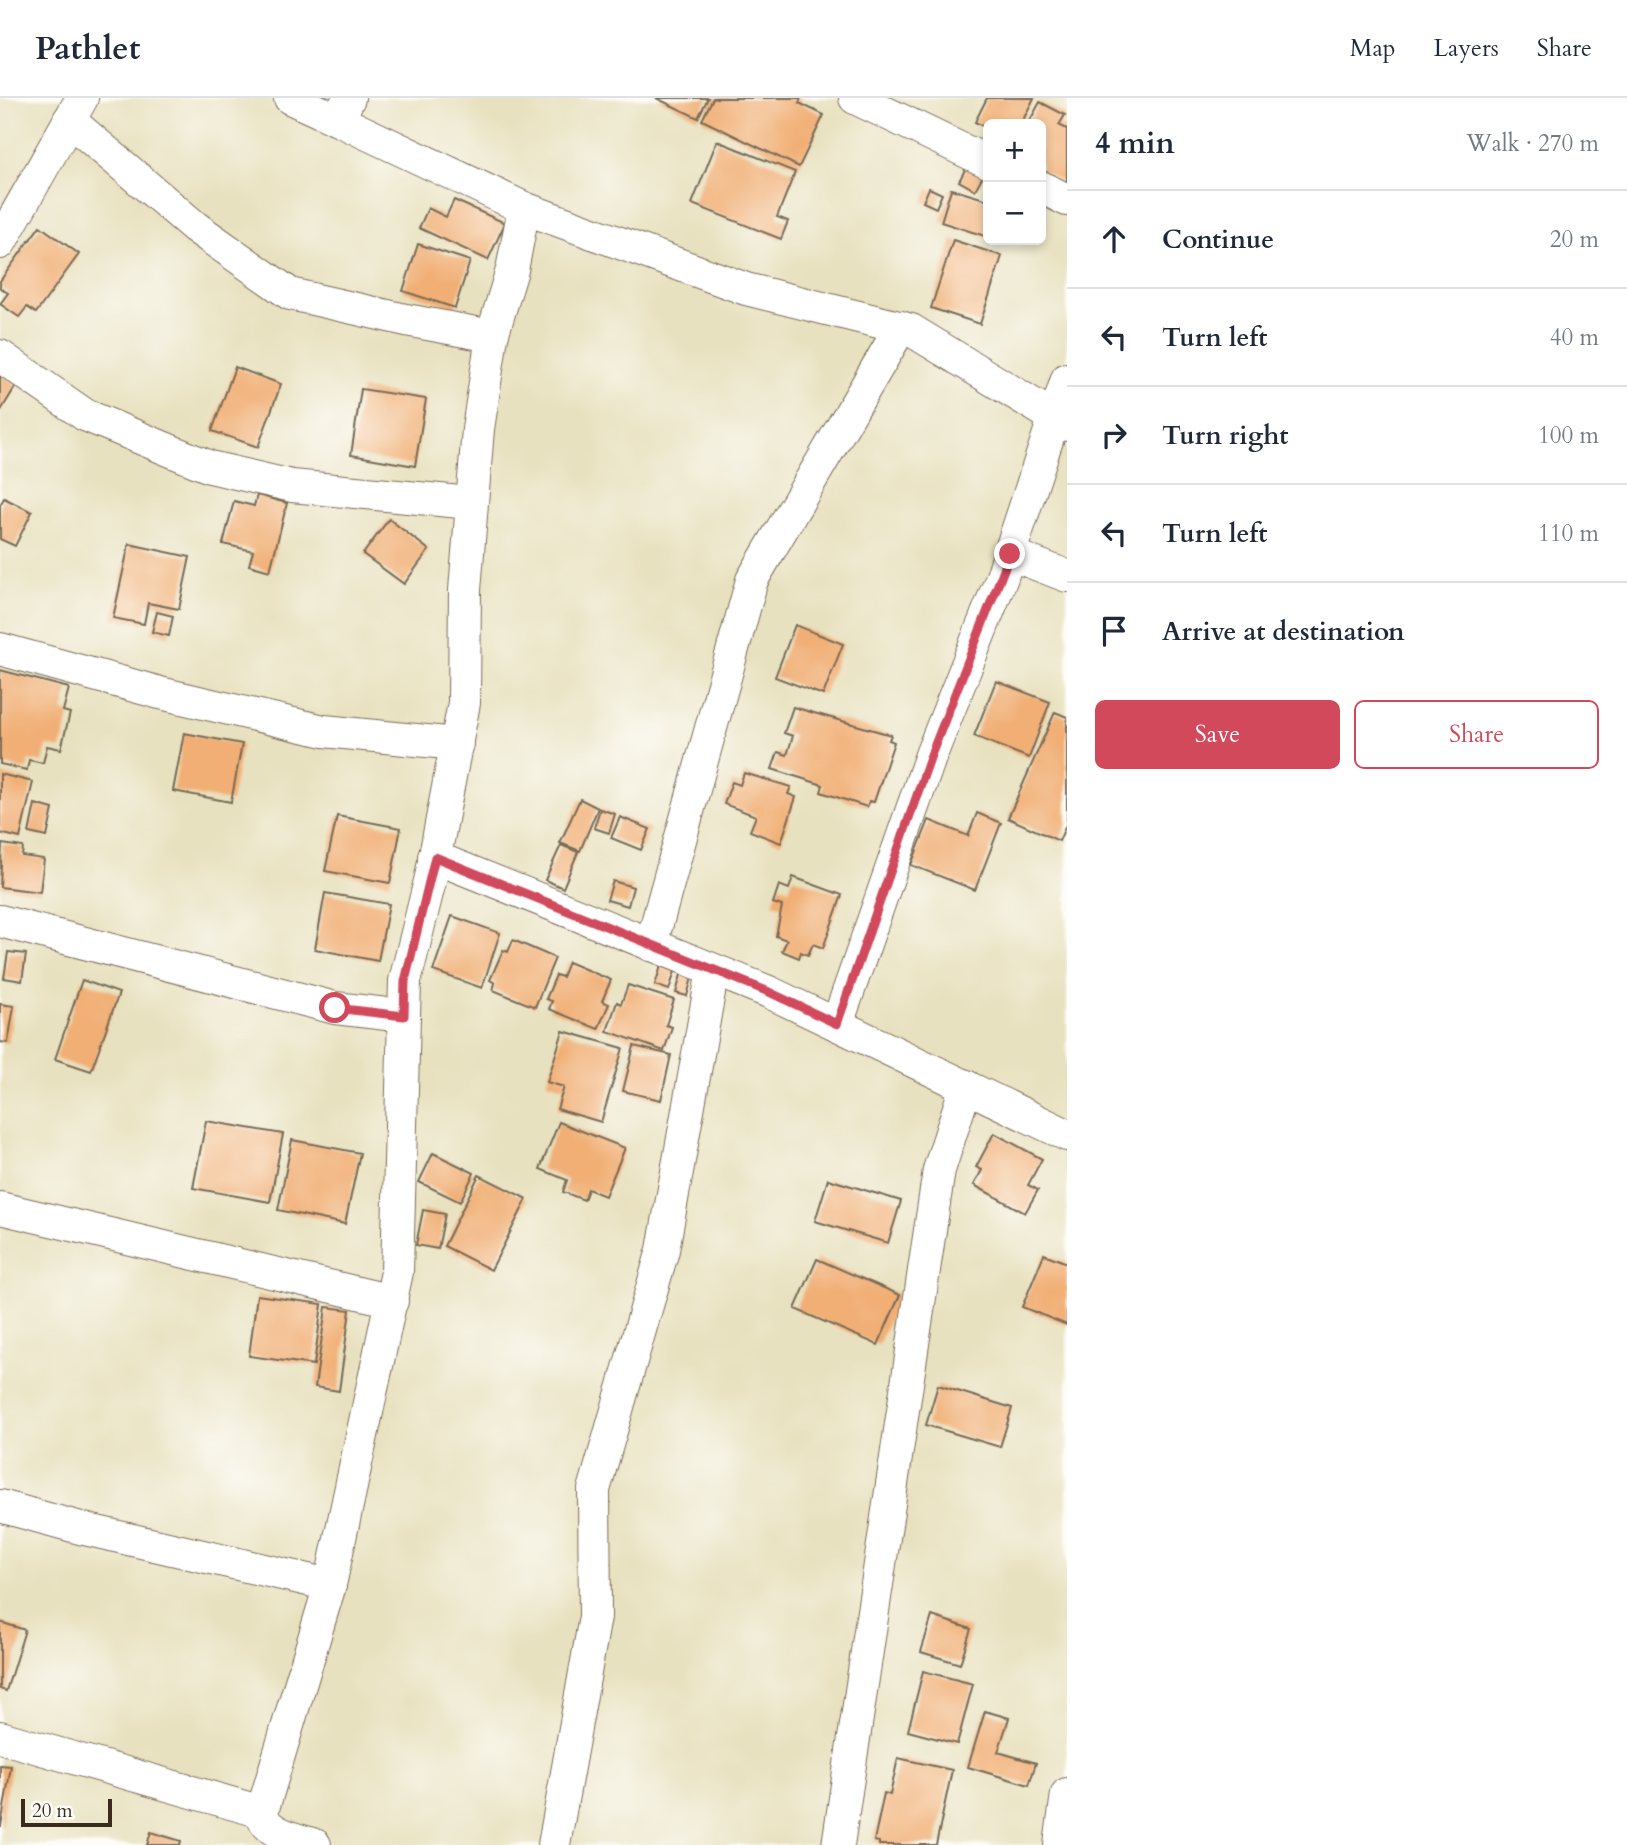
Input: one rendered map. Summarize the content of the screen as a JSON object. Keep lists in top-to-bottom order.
{
  "scale_bar": "20 m",
  "page": {
    "header": "Pathlet",
    "nav": ["Map", "Layers", "Share"],
    "heading": ["4 min", "Walk · 270 m"],
    "map_buttons": ["+", "−"],
    "list": [
      ["Continue", "20 m"],
      ["Turn left", "40 m"],
      ["Turn right", "100 m"],
      ["Turn left", "110 m"],
      "Arrive at destination"
    ],
    "buttons": ["Save", "Share"],
    "scale": "20 m"
  }
}
